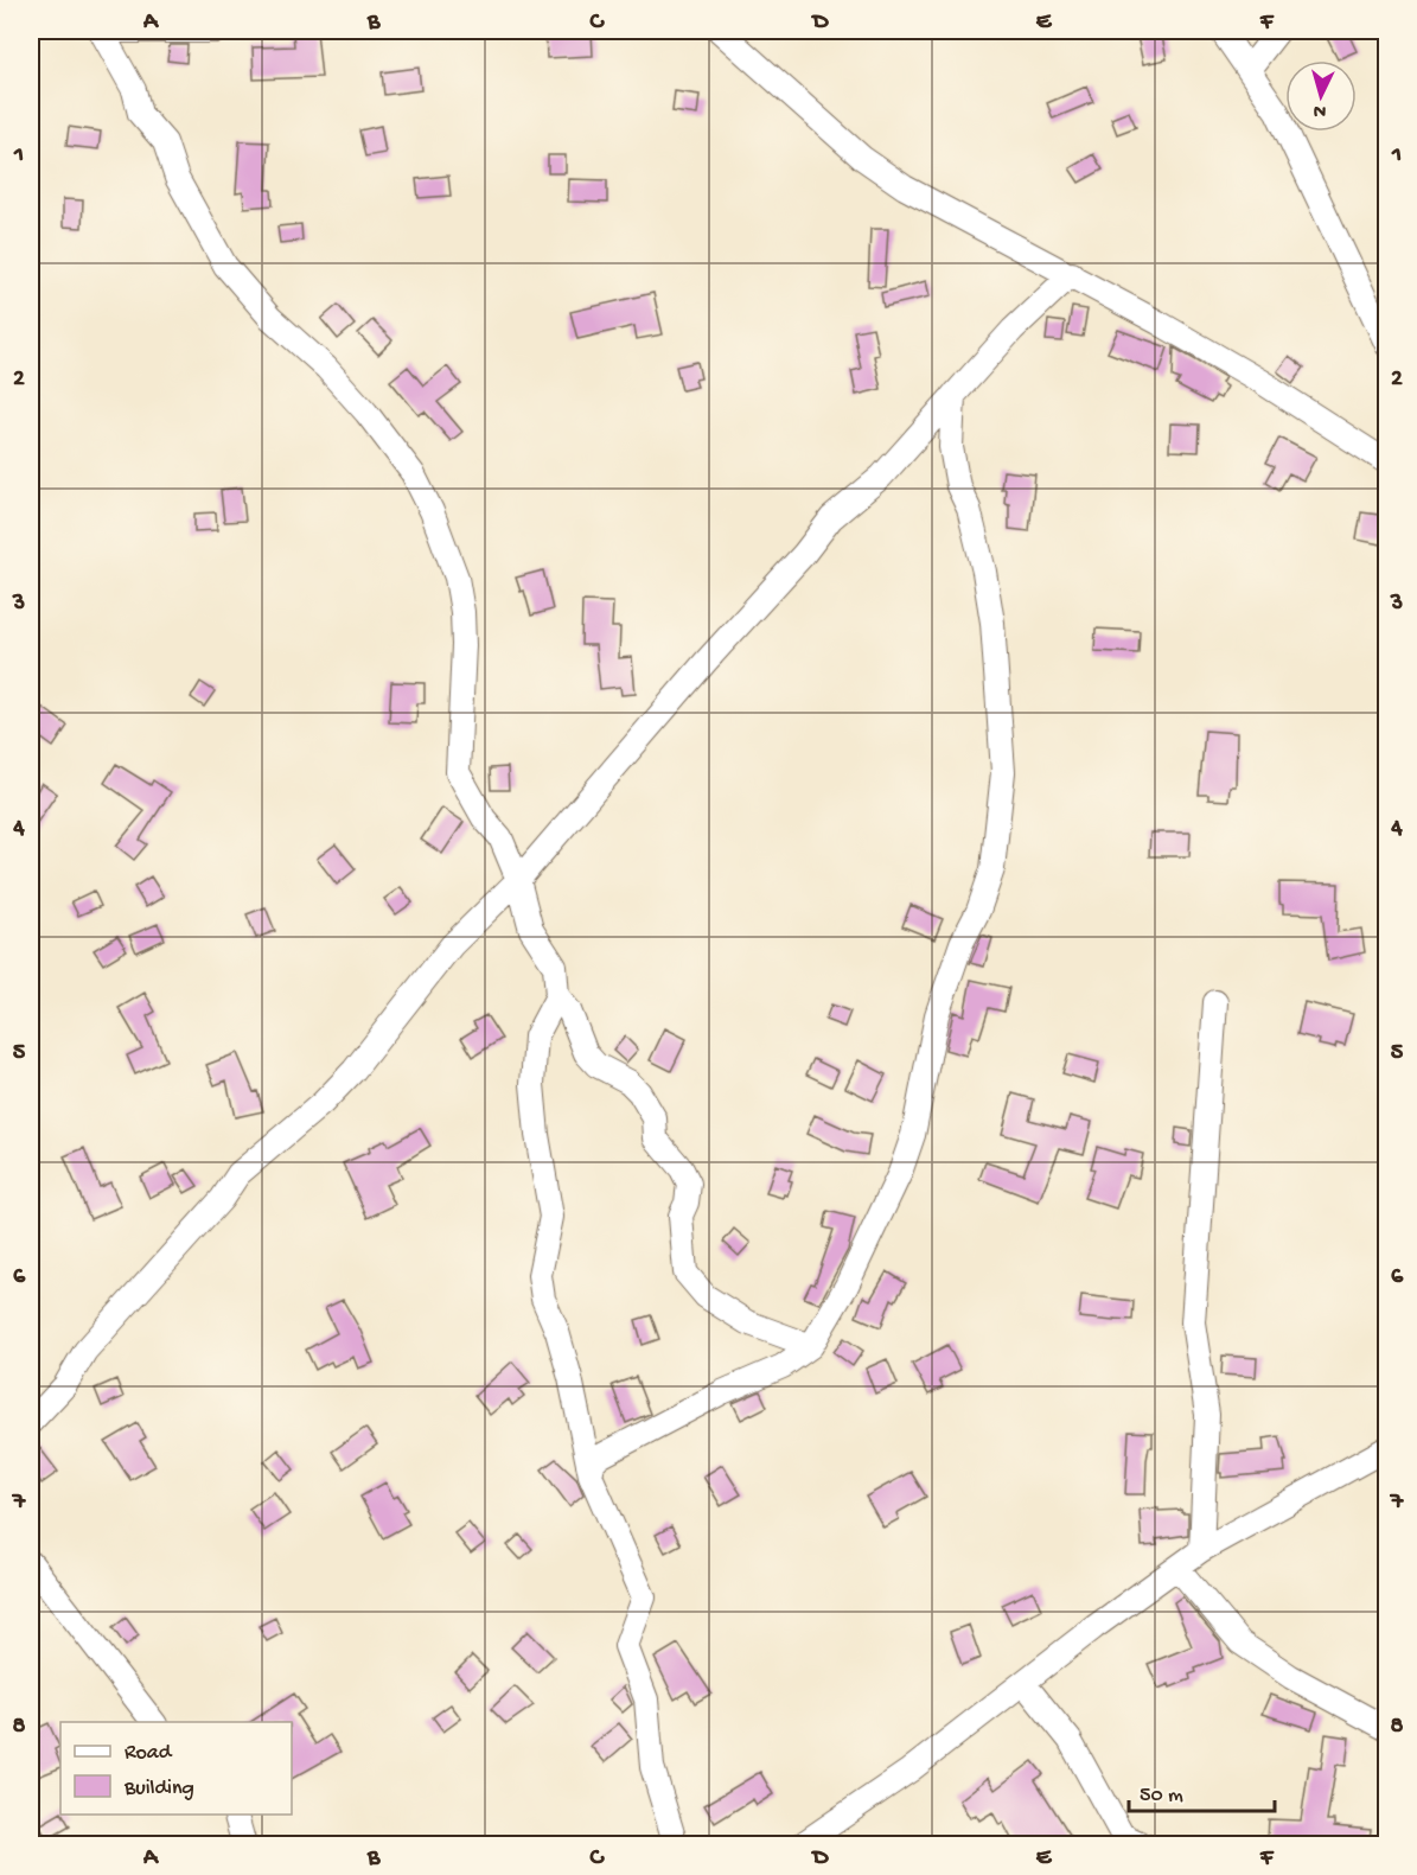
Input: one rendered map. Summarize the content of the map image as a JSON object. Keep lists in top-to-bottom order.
{
  "legend": ["Road", "Building"],
  "scale_bar": "50 m",
  "north": "bottom",
  "grid": {
    "columns": [
      "A",
      "B",
      "C",
      "D",
      "E",
      "F"
    ],
    "rows": [
      "1",
      "2",
      "3",
      "4",
      "5",
      "6",
      "7",
      "8"
    ]
  }
}
